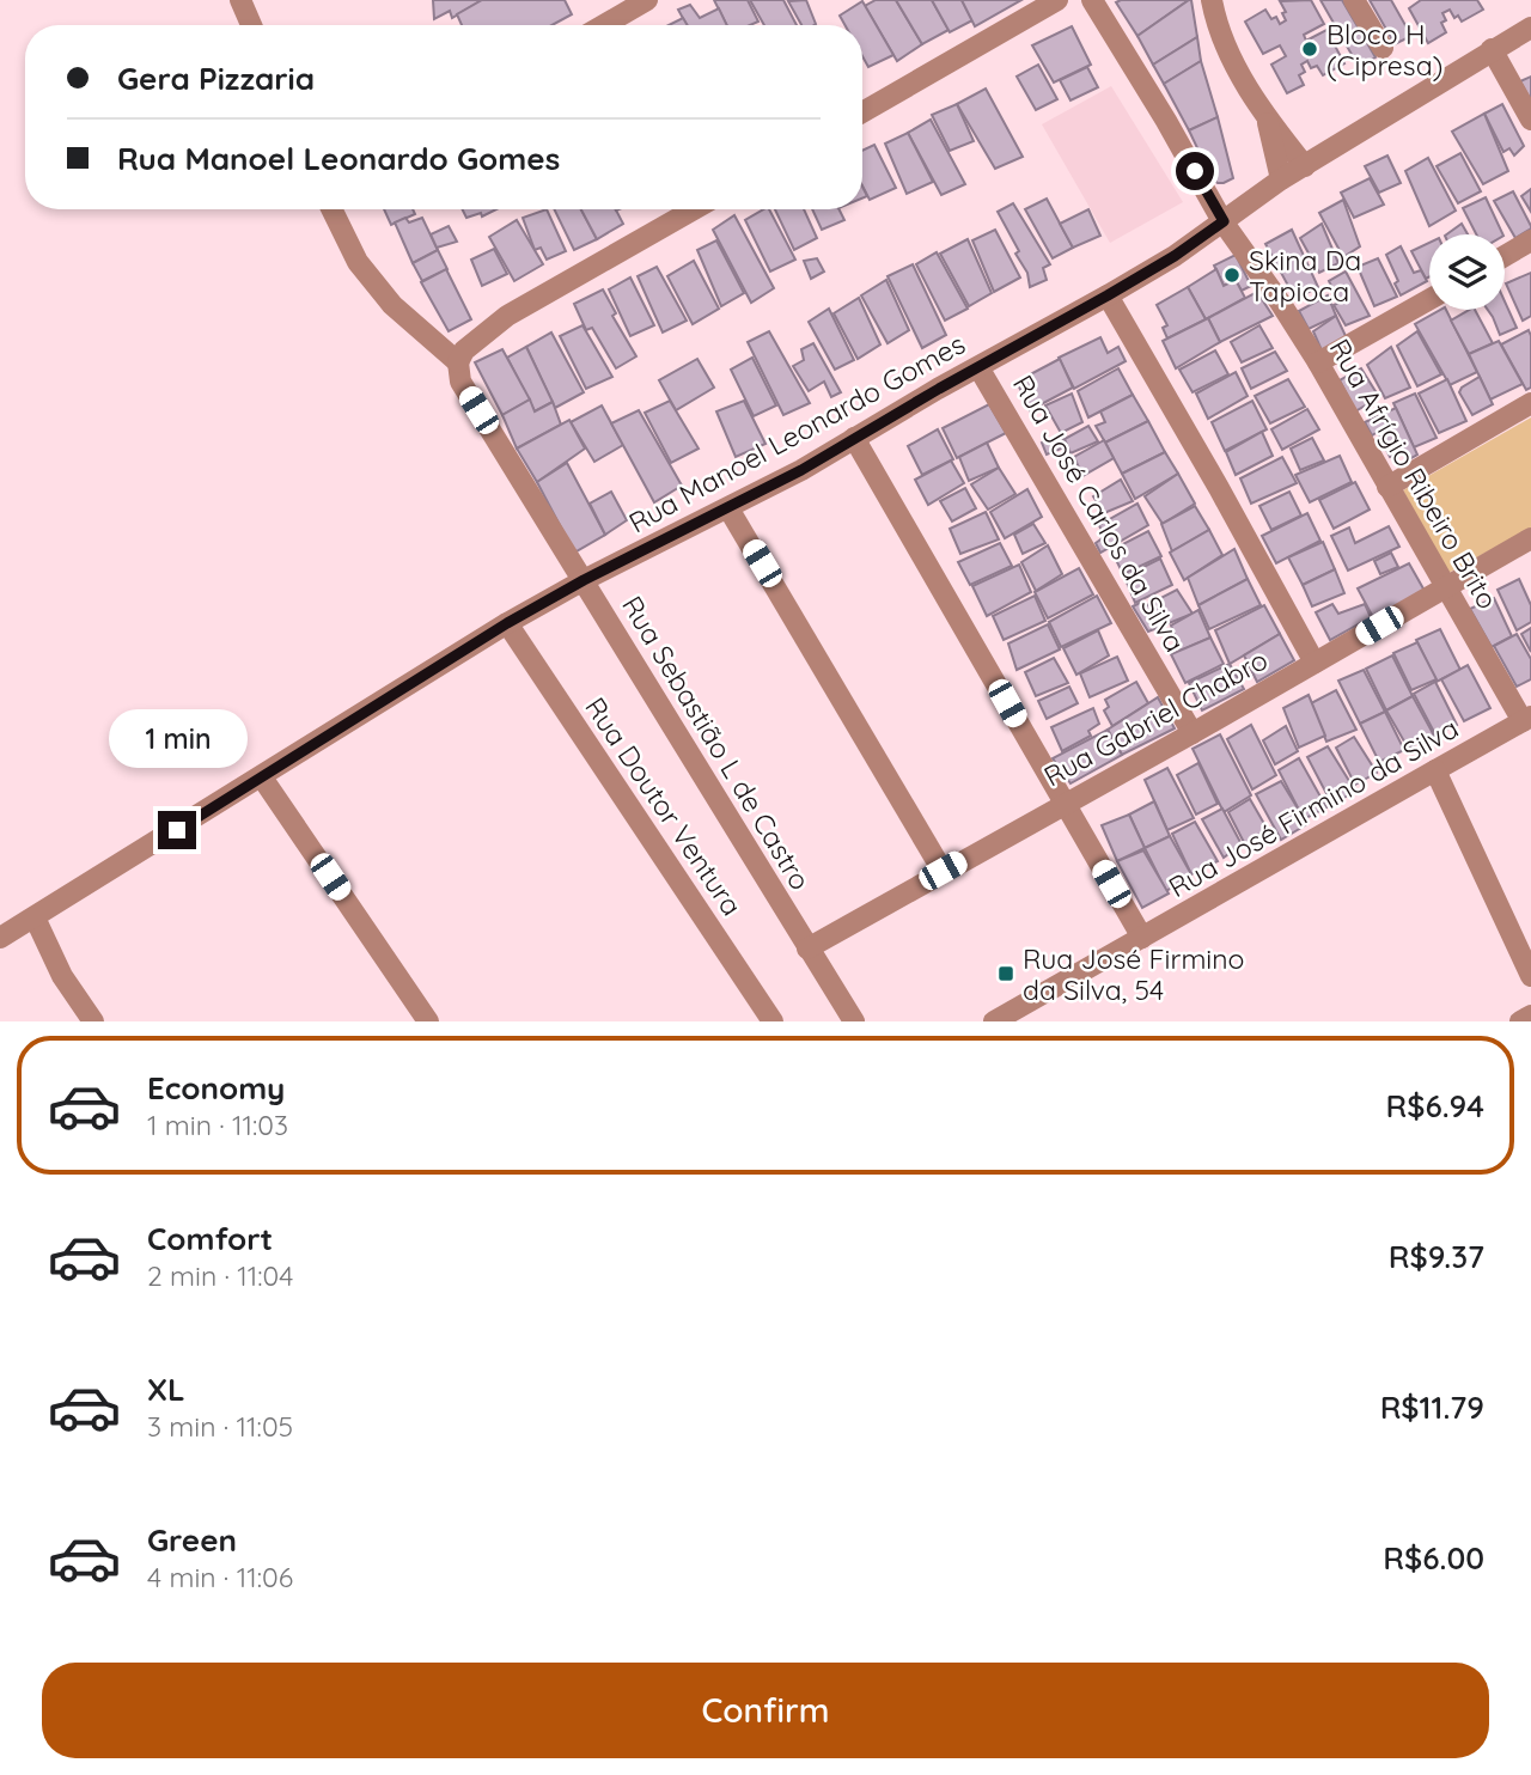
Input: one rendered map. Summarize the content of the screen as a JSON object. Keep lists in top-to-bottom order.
{
  "streets": {
    "street": [
      "Rua Manoel Leonardo Gomes",
      "Rua Afrígio Ribeiro Brito",
      "Rua José Carlos da Silva",
      "Rua Gabriel Chabro",
      "Rua Sebastião L de Castro",
      "Rua Doutor Ventura",
      "Rua José Firmino da Silva"
    ]
  },
  "crossings": [
    ["Rua Manoel Leonardo Gomes", "Rua Afrígio Ribeiro Brito"],
    ["Rua Manoel Leonardo Gomes", "Rua José Carlos da Silva"],
    ["Rua Manoel Leonardo Gomes", "Rua Sebastião L de Castro"],
    ["Rua Manoel Leonardo Gomes", "Rua Doutor Ventura"],
    ["Rua Afrígio Ribeiro Brito", "Rua Gabriel Chabro"],
    ["Rua Afrígio Ribeiro Brito", "Rua José Firmino da Silva"],
    ["Rua José Carlos da Silva", "Rua Gabriel Chabro"],
    ["Rua Gabriel Chabro", "Rua Sebastião L de Castro"]
  ],
  "places": {
    "other": ["Bloco H (Cipresa)", "Skina Da Tapioca"],
    "transit": ["Rua José Firmino da Silva, 54"]
  },
  "page": {
    "banner": ["Gera Pizzaria", "Rua Manoel Leonardo Gomes"],
    "bubble": "1 min",
    "list": [
      {
        "name": "Economy",
        "note": "1 min · 11:03",
        "value": "R$6.94"
      },
      {
        "name": "Comfort",
        "note": "2 min · 11:04",
        "value": "R$9.37"
      },
      {
        "name": "XL",
        "note": "3 min · 11:05",
        "value": "R$11.79"
      },
      {
        "name": "Green",
        "note": "4 min · 11:06",
        "value": "R$6.00"
      }
    ],
    "buttons": "Confirm"
  }
}
